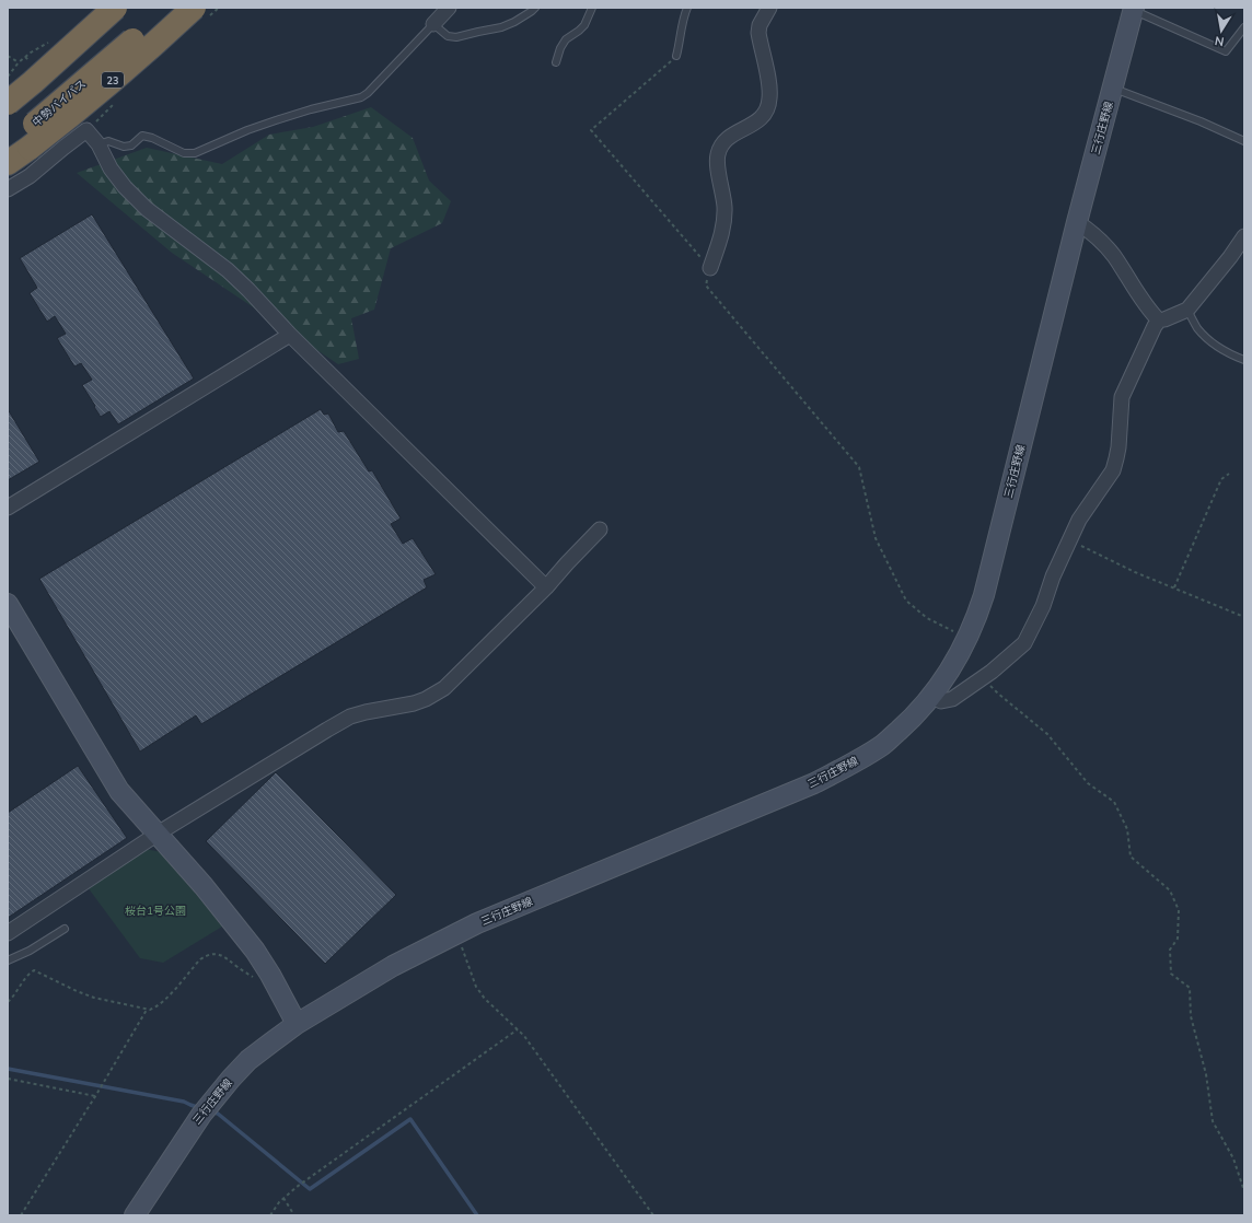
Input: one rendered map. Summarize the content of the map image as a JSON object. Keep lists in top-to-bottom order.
{
  "streets": {
    "highway": ["23", "中勢バイパス"],
    "main road": ["三行庄野線"]
  },
  "crossings": [
    ["23", "中勢バイパス"]
  ],
  "parks": ["桜台1号公園"],
  "north": "bottom"
}
